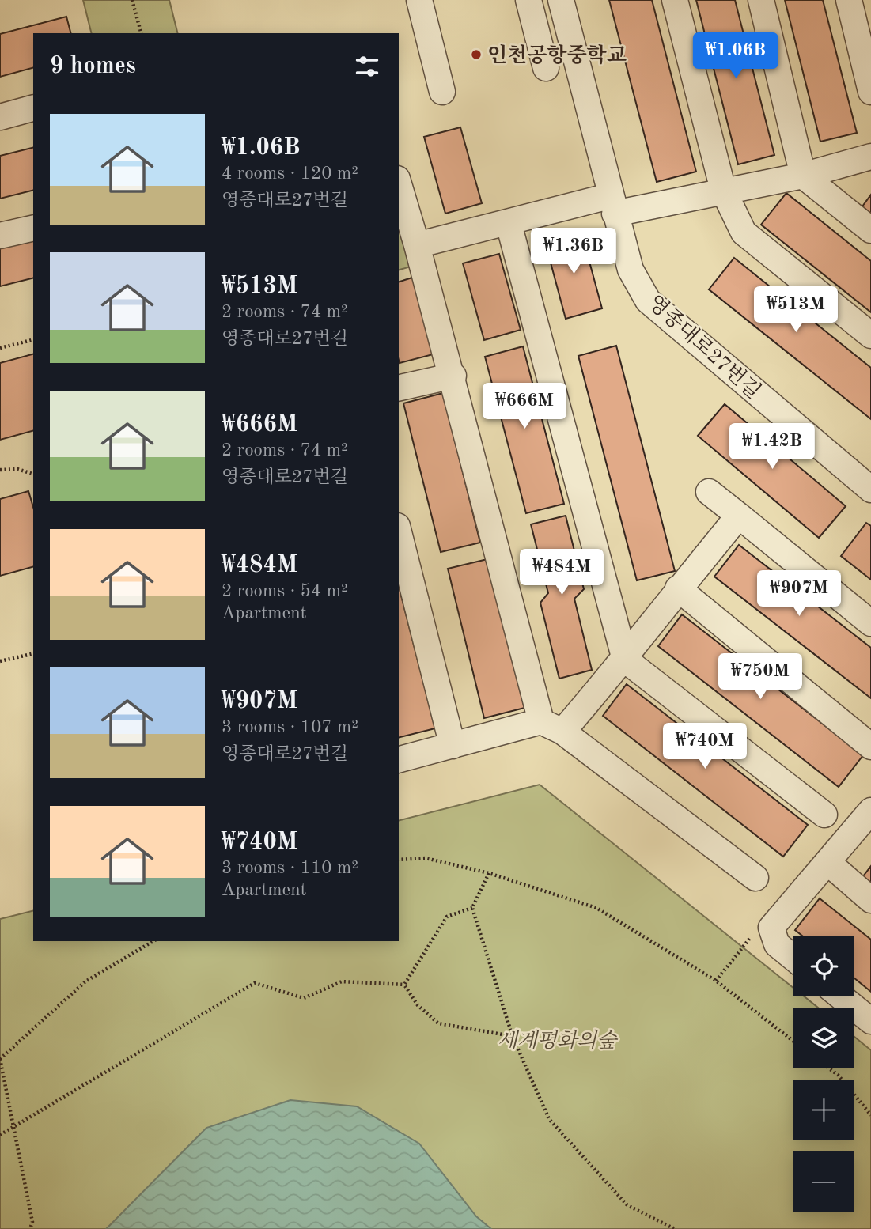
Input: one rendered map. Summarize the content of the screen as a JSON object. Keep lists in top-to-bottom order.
{
  "streets": {
    "street": ["영종대로27번길"]
  },
  "parks": ["세계평화의숲"],
  "places": ["인천공항중학교"],
  "page": {
    "price": [
      "₩1.06B",
      "₩1.36B",
      "₩513M",
      "₩666M",
      "₩1.42B",
      "₩484M",
      "₩907M",
      "₩750M",
      "₩740M"
    ],
    "heading": "9 homes",
    "list": [
      {
        "name": "₩1.06B",
        "note": "4 rooms · 120 m² · 영종대로27번길"
      },
      {
        "name": "₩513M",
        "note": "2 rooms · 74 m² · 영종대로27번길"
      },
      {
        "name": "₩666M",
        "note": "2 rooms · 74 m² · 영종대로27번길"
      },
      {
        "name": "₩484M",
        "note": "2 rooms · 54 m² · Apartment"
      },
      {
        "name": "₩907M",
        "note": "3 rooms · 107 m² · 영종대로27번길"
      },
      {
        "name": "₩740M",
        "note": "3 rooms · 110 m² · Apartment"
      }
    ],
    "map_buttons": ["+", "−"]
  }
}
